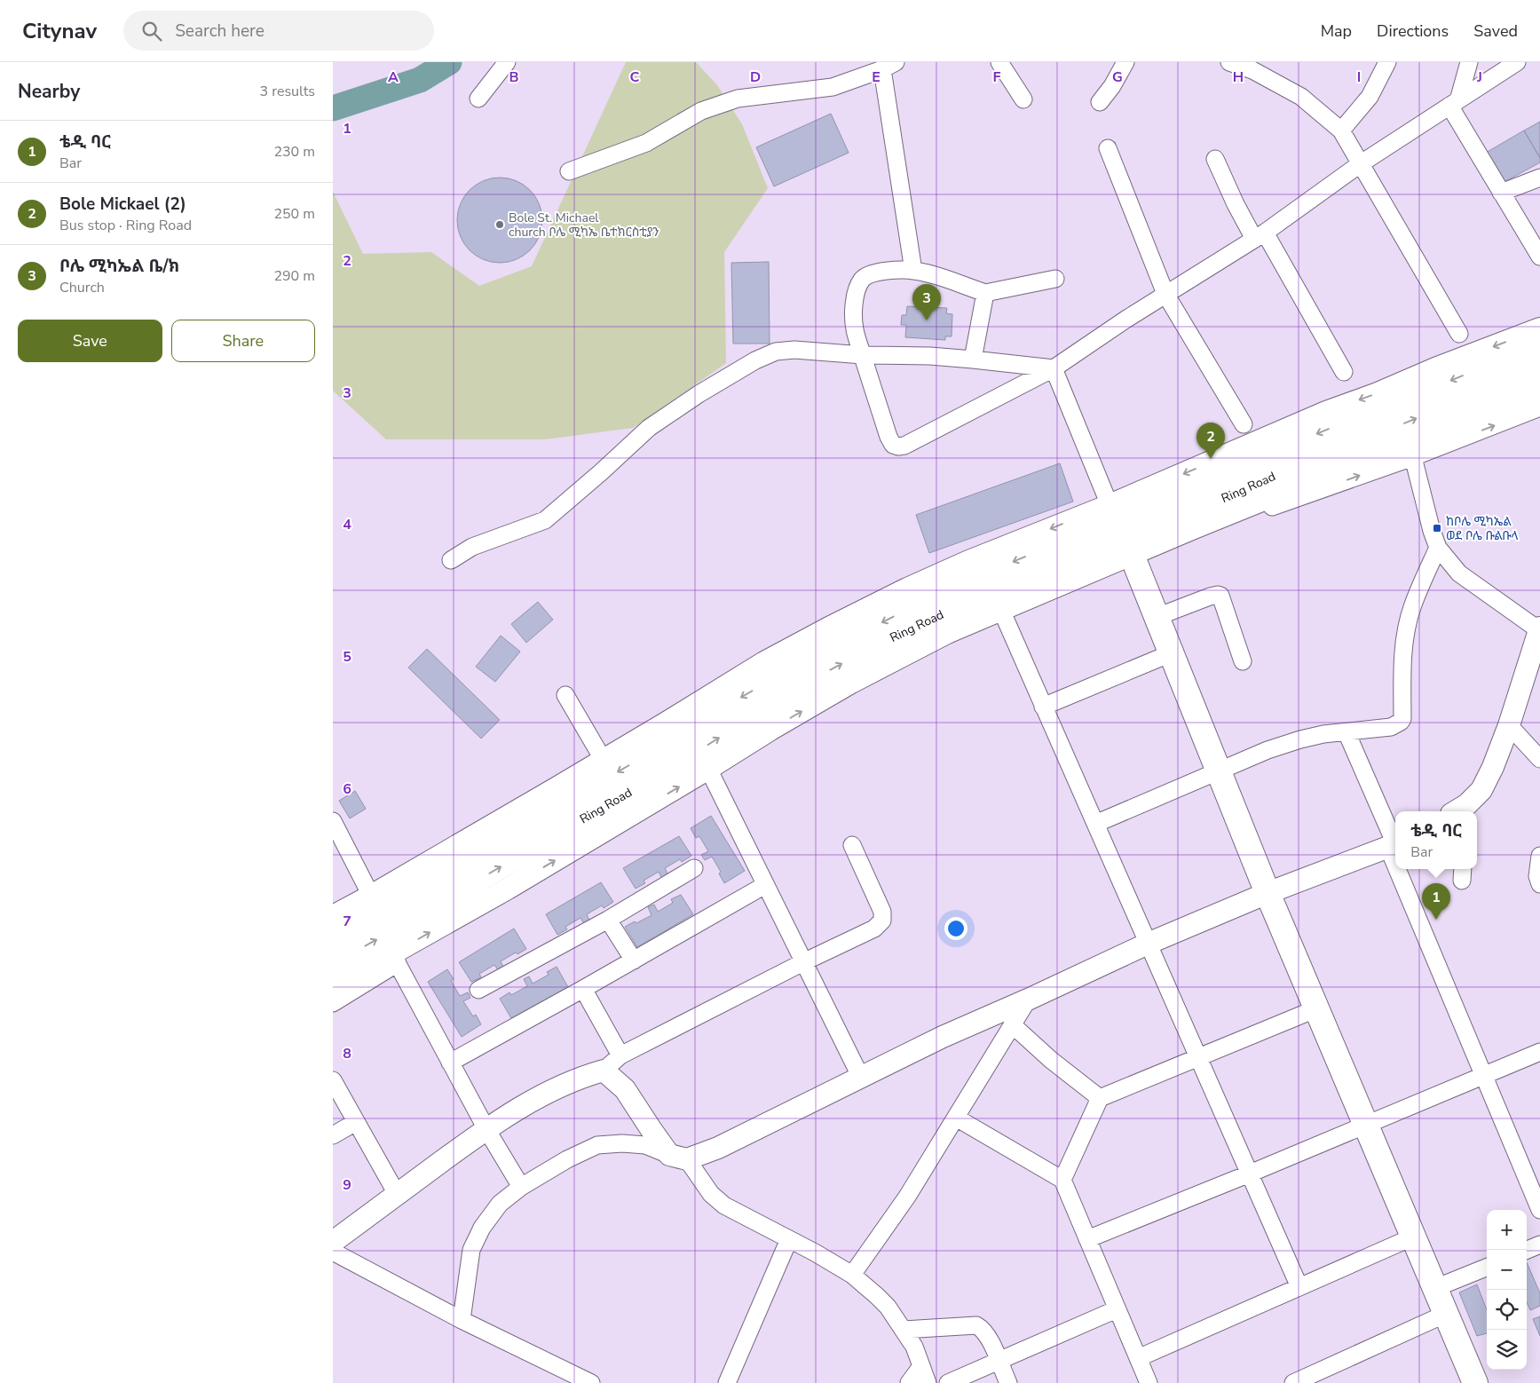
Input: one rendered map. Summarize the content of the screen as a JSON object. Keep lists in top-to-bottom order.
{
  "streets": {
    "main road": ["Ring Road"]
  },
  "places": {
    "other": ["Bole St. Michael church ቦሌ ሚካኤ ቤተክርስቲያን"],
    "transit": ["ከቦሌ ሚካኤል ወደ ቦሌ ቡልቡላ"]
  },
  "page": {
    "header": "Citynav",
    "search": "Search here",
    "nav": ["Map", "Directions", "Saved"],
    "heading": ["Nearby", "3 results"],
    "list": [
      {
        "mark": "1",
        "name": "ቴዲ ባር",
        "note": "Bar",
        "value": "230 m"
      },
      {
        "mark": "2",
        "name": "Bole Mickael (2)",
        "note": "Bus stop · Ring Road",
        "value": "250 m"
      },
      {
        "mark": "3",
        "name": "ቦሌ ሚካኤል ቤ/ክ",
        "note": "Church",
        "value": "290 m"
      }
    ],
    "pins": ["3", "2", "1"],
    "buttons": ["Save", "Share"],
    "popup": ["ቴዲ ባር", "Bar"],
    "map_buttons": ["+", "−"]
  },
  "grid": {
    "columns": [
      "A",
      "B",
      "C",
      "D",
      "E",
      "F",
      "G",
      "H",
      "I",
      "J"
    ],
    "rows": [
      "1",
      "2",
      "3",
      "4",
      "5",
      "6",
      "7",
      "8",
      "9"
    ]
  }
}
